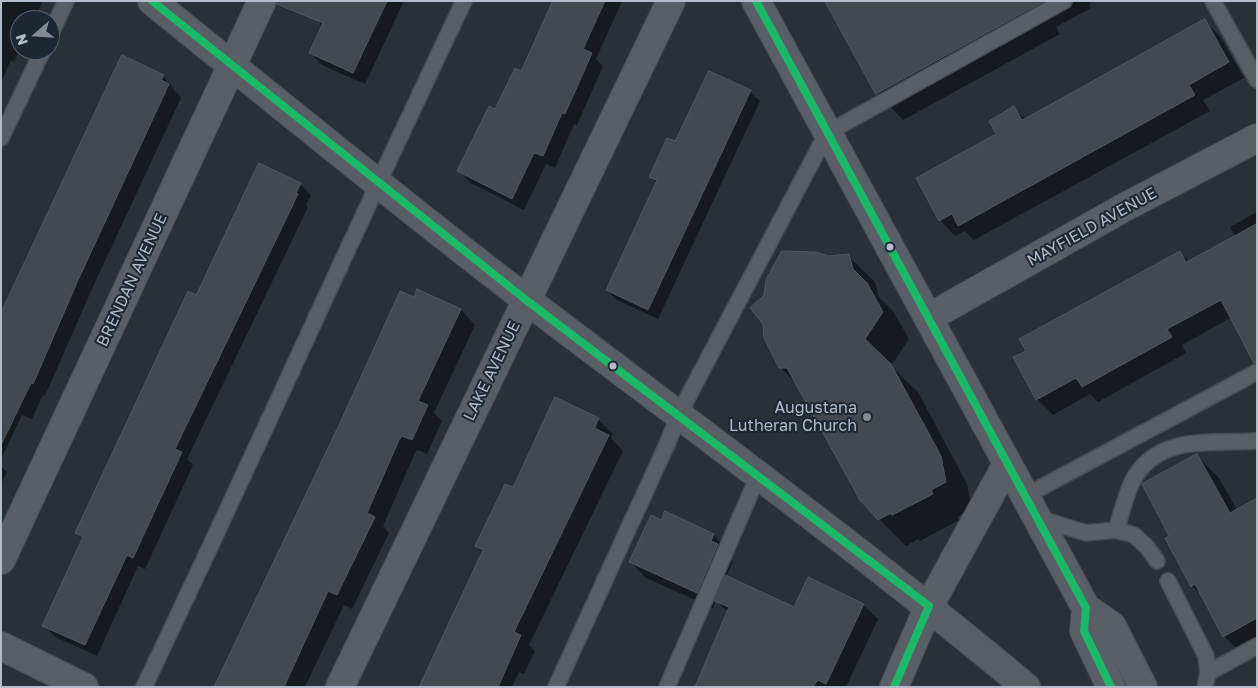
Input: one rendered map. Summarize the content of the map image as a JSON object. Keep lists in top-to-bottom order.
{
  "streets": {
    "street": ["MAYFIELD AVENUE", "BRENDAN AVENUE", "LAKE AVENUE"]
  },
  "places": ["Augustana Lutheran Church"],
  "north": "left"
}
